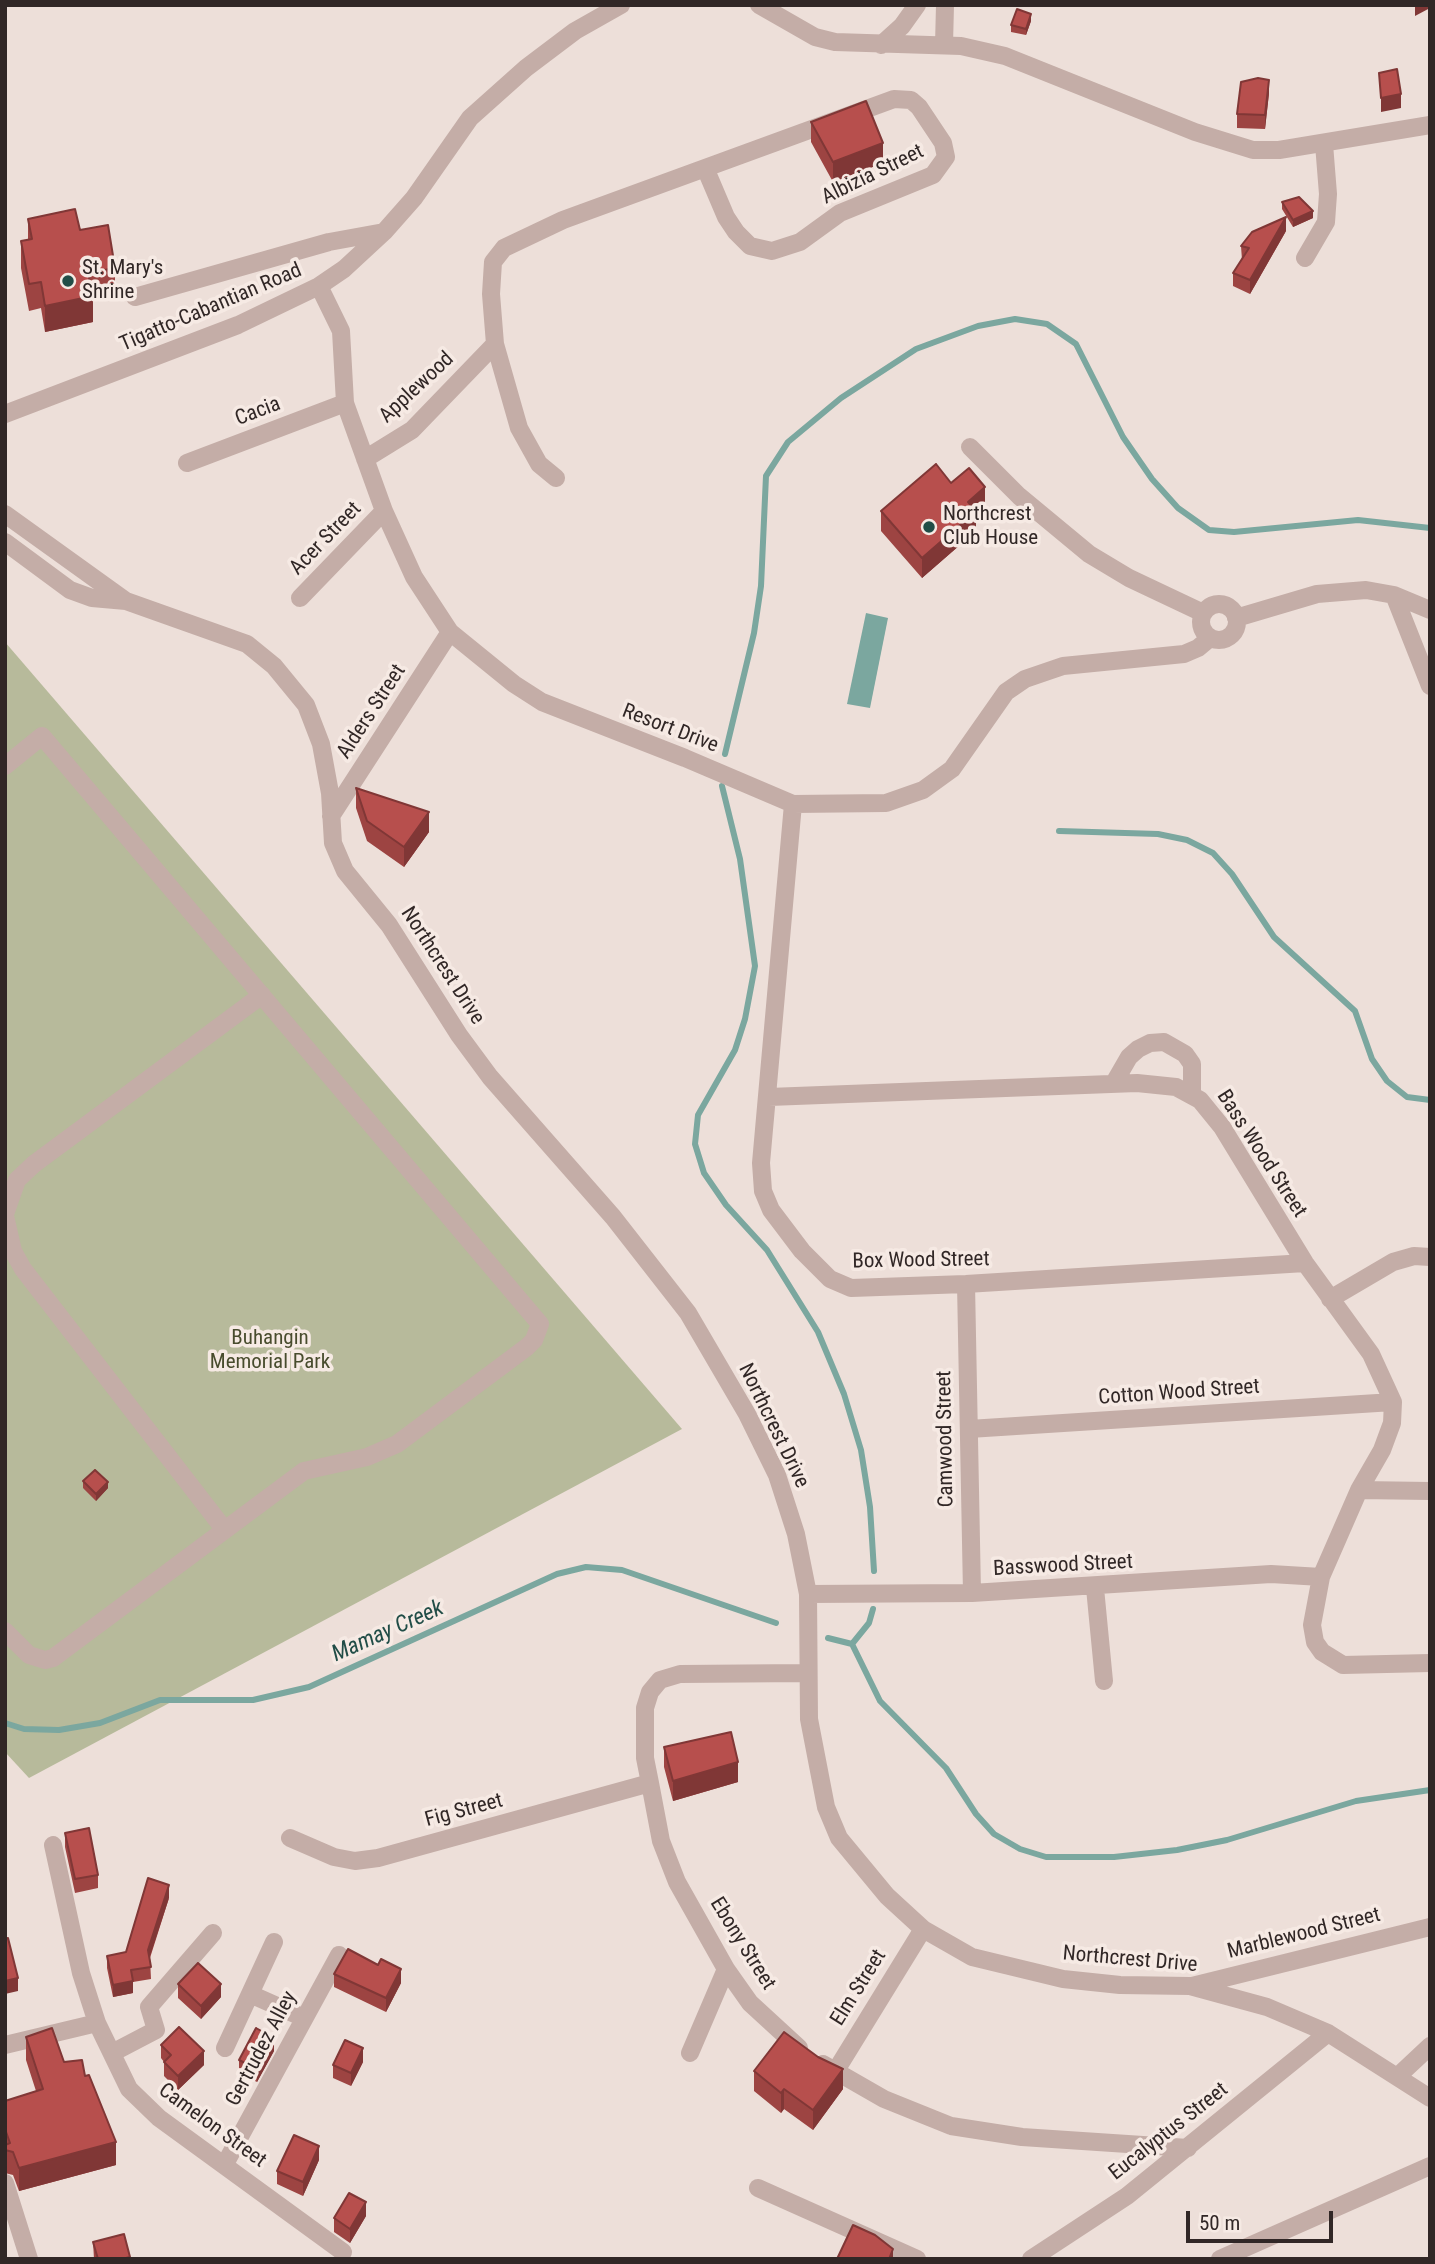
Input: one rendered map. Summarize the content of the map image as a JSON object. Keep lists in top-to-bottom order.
{
  "streets": {
    "street": [
      "Albizia Street",
      "Tigatto-Cabantian Road",
      "Applewood",
      "Cacia",
      "Acer Street",
      "Alders Street",
      "Resort Drive",
      "Northcrest Drive",
      "Bass Wood Street",
      "Box Wood Street",
      "Cotton Wood Street",
      "Camwood Street",
      "Basswood Street",
      "Fig Street",
      "Marblewood Street",
      "Ebony Street",
      "Elm Street",
      "Gertrudez Alley",
      "Camelon Street",
      "Eucalyptus Street"
    ]
  },
  "crossings": [
    ["Albizia Street", "Applewood"],
    ["Tigatto-Cabantian Road", "Resort Drive"],
    ["Applewood", "Resort Drive"],
    ["Cacia", "Resort Drive"],
    ["Acer Street", "Resort Drive"],
    ["Alders Street", "Resort Drive"],
    ["Alders Street", "Northcrest Drive"],
    ["Resort Drive", "Box Wood Street"],
    ["Northcrest Drive", "Basswood Street"],
    ["Northcrest Drive", "Marblewood Street"],
    ["Northcrest Drive", "Ebony Street"],
    ["Northcrest Drive", "Elm Street"],
    ["Northcrest Drive", "Eucalyptus Street"],
    ["Bass Wood Street", "Box Wood Street"],
    ["Bass Wood Street", "Cotton Wood Street"],
    ["Box Wood Street", "Camwood Street"],
    ["Cotton Wood Street", "Camwood Street"],
    ["Camwood Street", "Basswood Street"],
    ["Fig Street", "Ebony Street"],
    ["Ebony Street", "Elm Street"],
    ["Ebony Street", "Eucalyptus Street"],
    ["Gertrudez Alley", "Camelon Street"]
  ],
  "water": ["Mamay Creek"],
  "parks": ["Buhangin Memorial Park"],
  "places": ["St. Mary's Shrine", "Northcrest Club House"],
  "scale_bar": "50 m"
}
